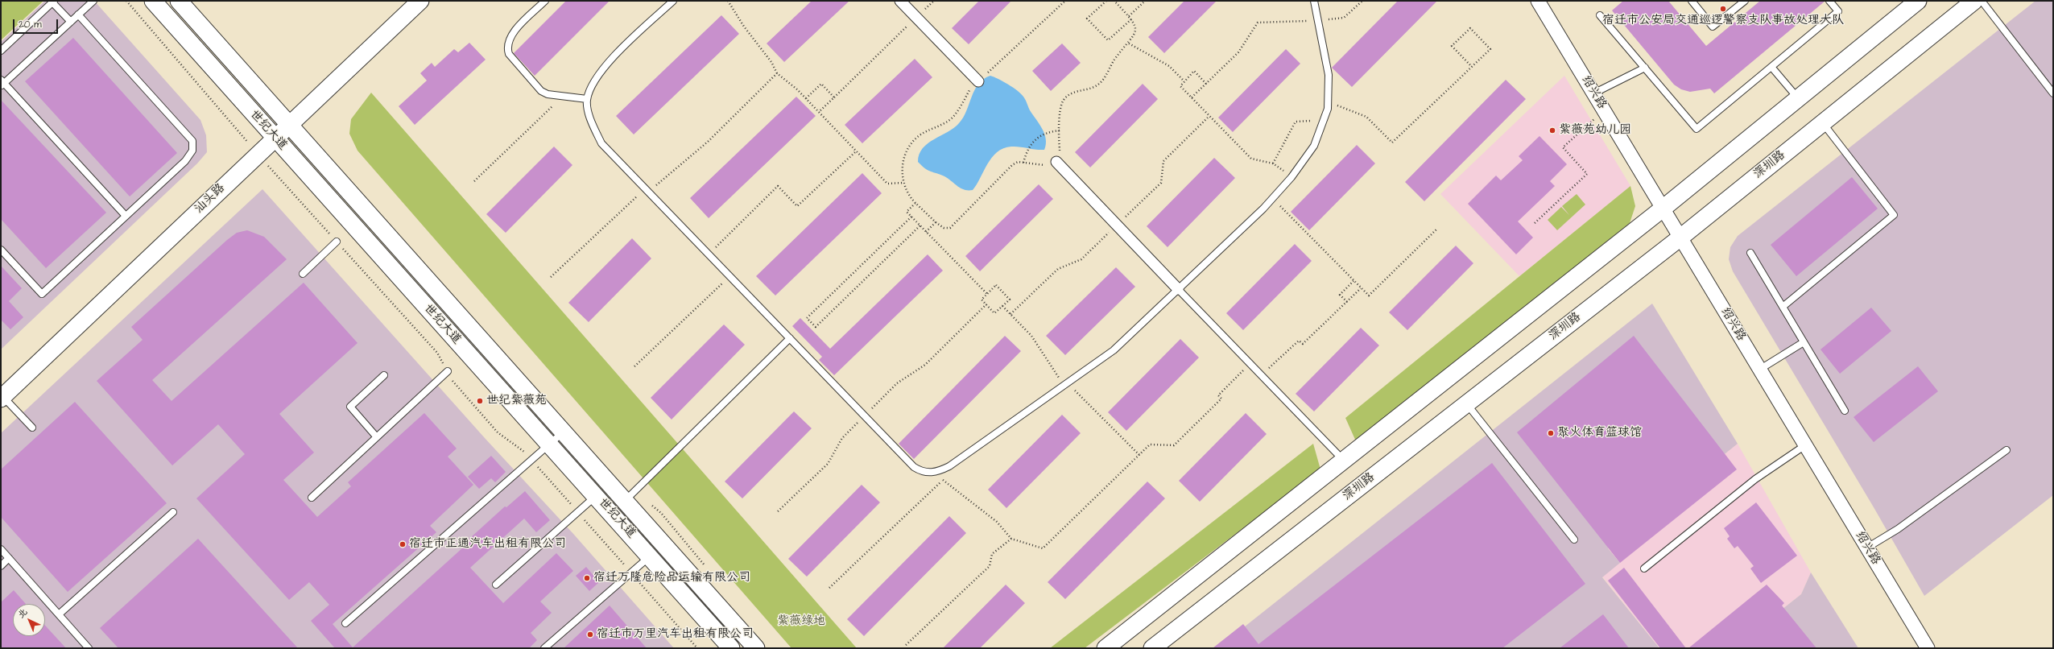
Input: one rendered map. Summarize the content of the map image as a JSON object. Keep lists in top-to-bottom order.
{
  "streets": {
    "street": [
      "绍兴路",
      "世纪大道",
      "深圳路",
      "汕头路"
    ]
  },
  "crossings": [
    ["绍兴路", "深圳路"],
    ["世纪大道", "汕头路"]
  ],
  "parks": ["紫薇绿地"],
  "places": [
    "宿迁市公安局交通巡逻警察支队事故处理大队",
    "紫薇苑幼儿园",
    "世纪紫薇苑",
    "聚火体育篮球馆",
    "宿迁市正通汽车出租有限公司",
    "宿迁万隆危险品运输有限公司",
    "宿迁市万里汽车出租有限公司"
  ],
  "scale_bar": "20 m",
  "north": "top left"
}
